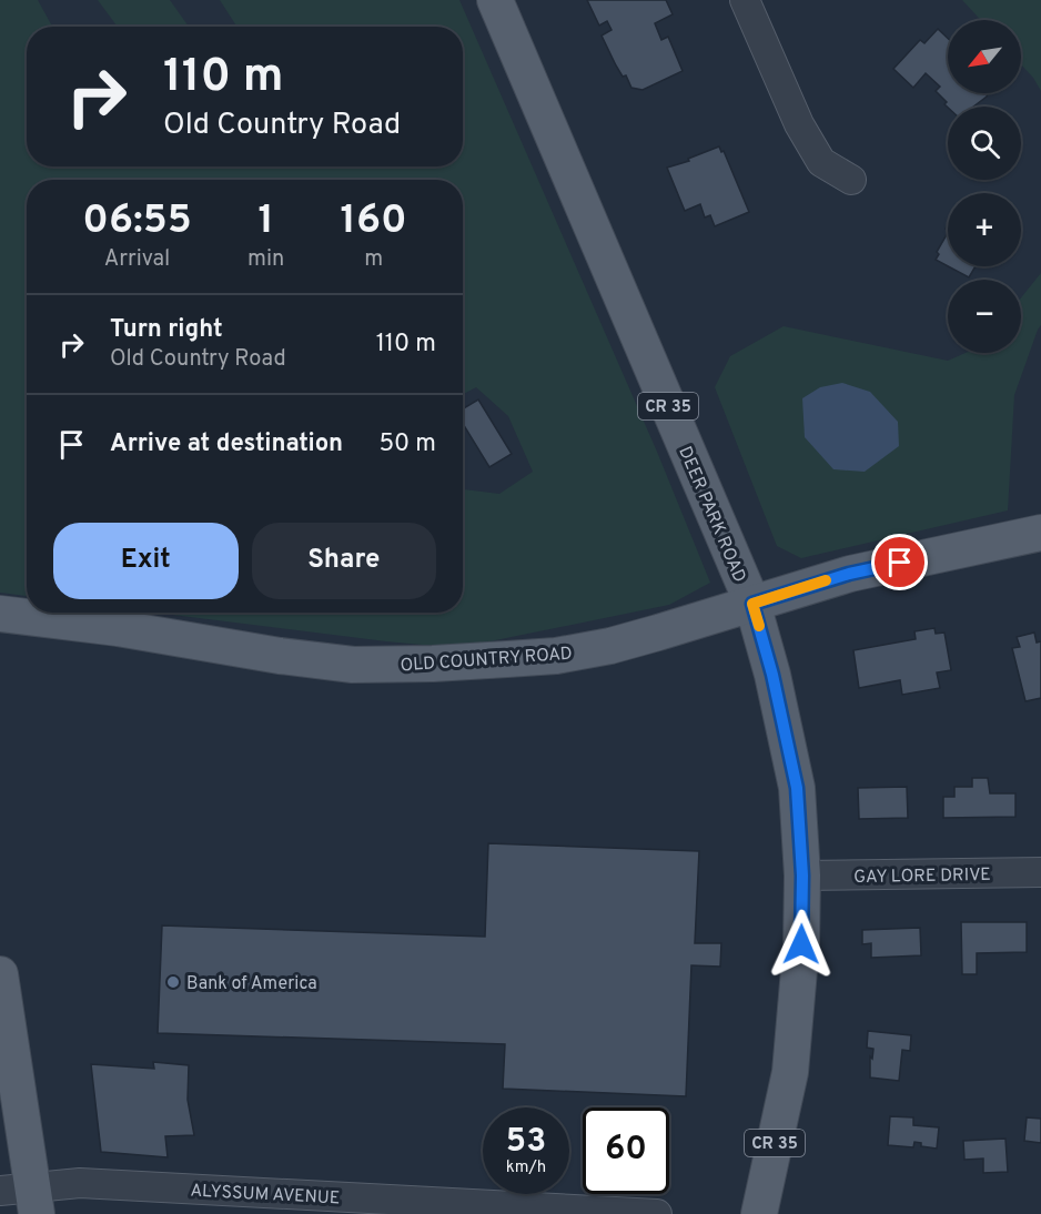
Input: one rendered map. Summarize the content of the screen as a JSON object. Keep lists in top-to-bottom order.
{
  "streets": {
    "main road": ["CR 35", "DEER PARK ROAD", "OLD COUNTRY ROAD"],
    "street": ["GAY LORE DRIVE", "ALYSSUM AVENUE"]
  },
  "crossings": [
    ["DEER PARK ROAD", "OLD COUNTRY ROAD"],
    ["DEER PARK ROAD", "GAY LORE DRIVE"]
  ],
  "places": ["Bank of America"],
  "north": "bottom left",
  "page": {
    "map_buttons": ["+", "−"],
    "turn": ["110 m", "Old Country Road"],
    "eta": [
      "06:55",
      "Arrival",
      "1",
      "min",
      "160",
      "m"
    ],
    "list": [
      {
        "name": "Turn right",
        "note": "Old Country Road",
        "value": "110 m"
      },
      {
        "name": "Arrive at destination",
        "value": "50 m"
      }
    ],
    "buttons": ["Exit", "Share"],
    "speed": "53 km/h",
    "limit": "60"
  }
}
